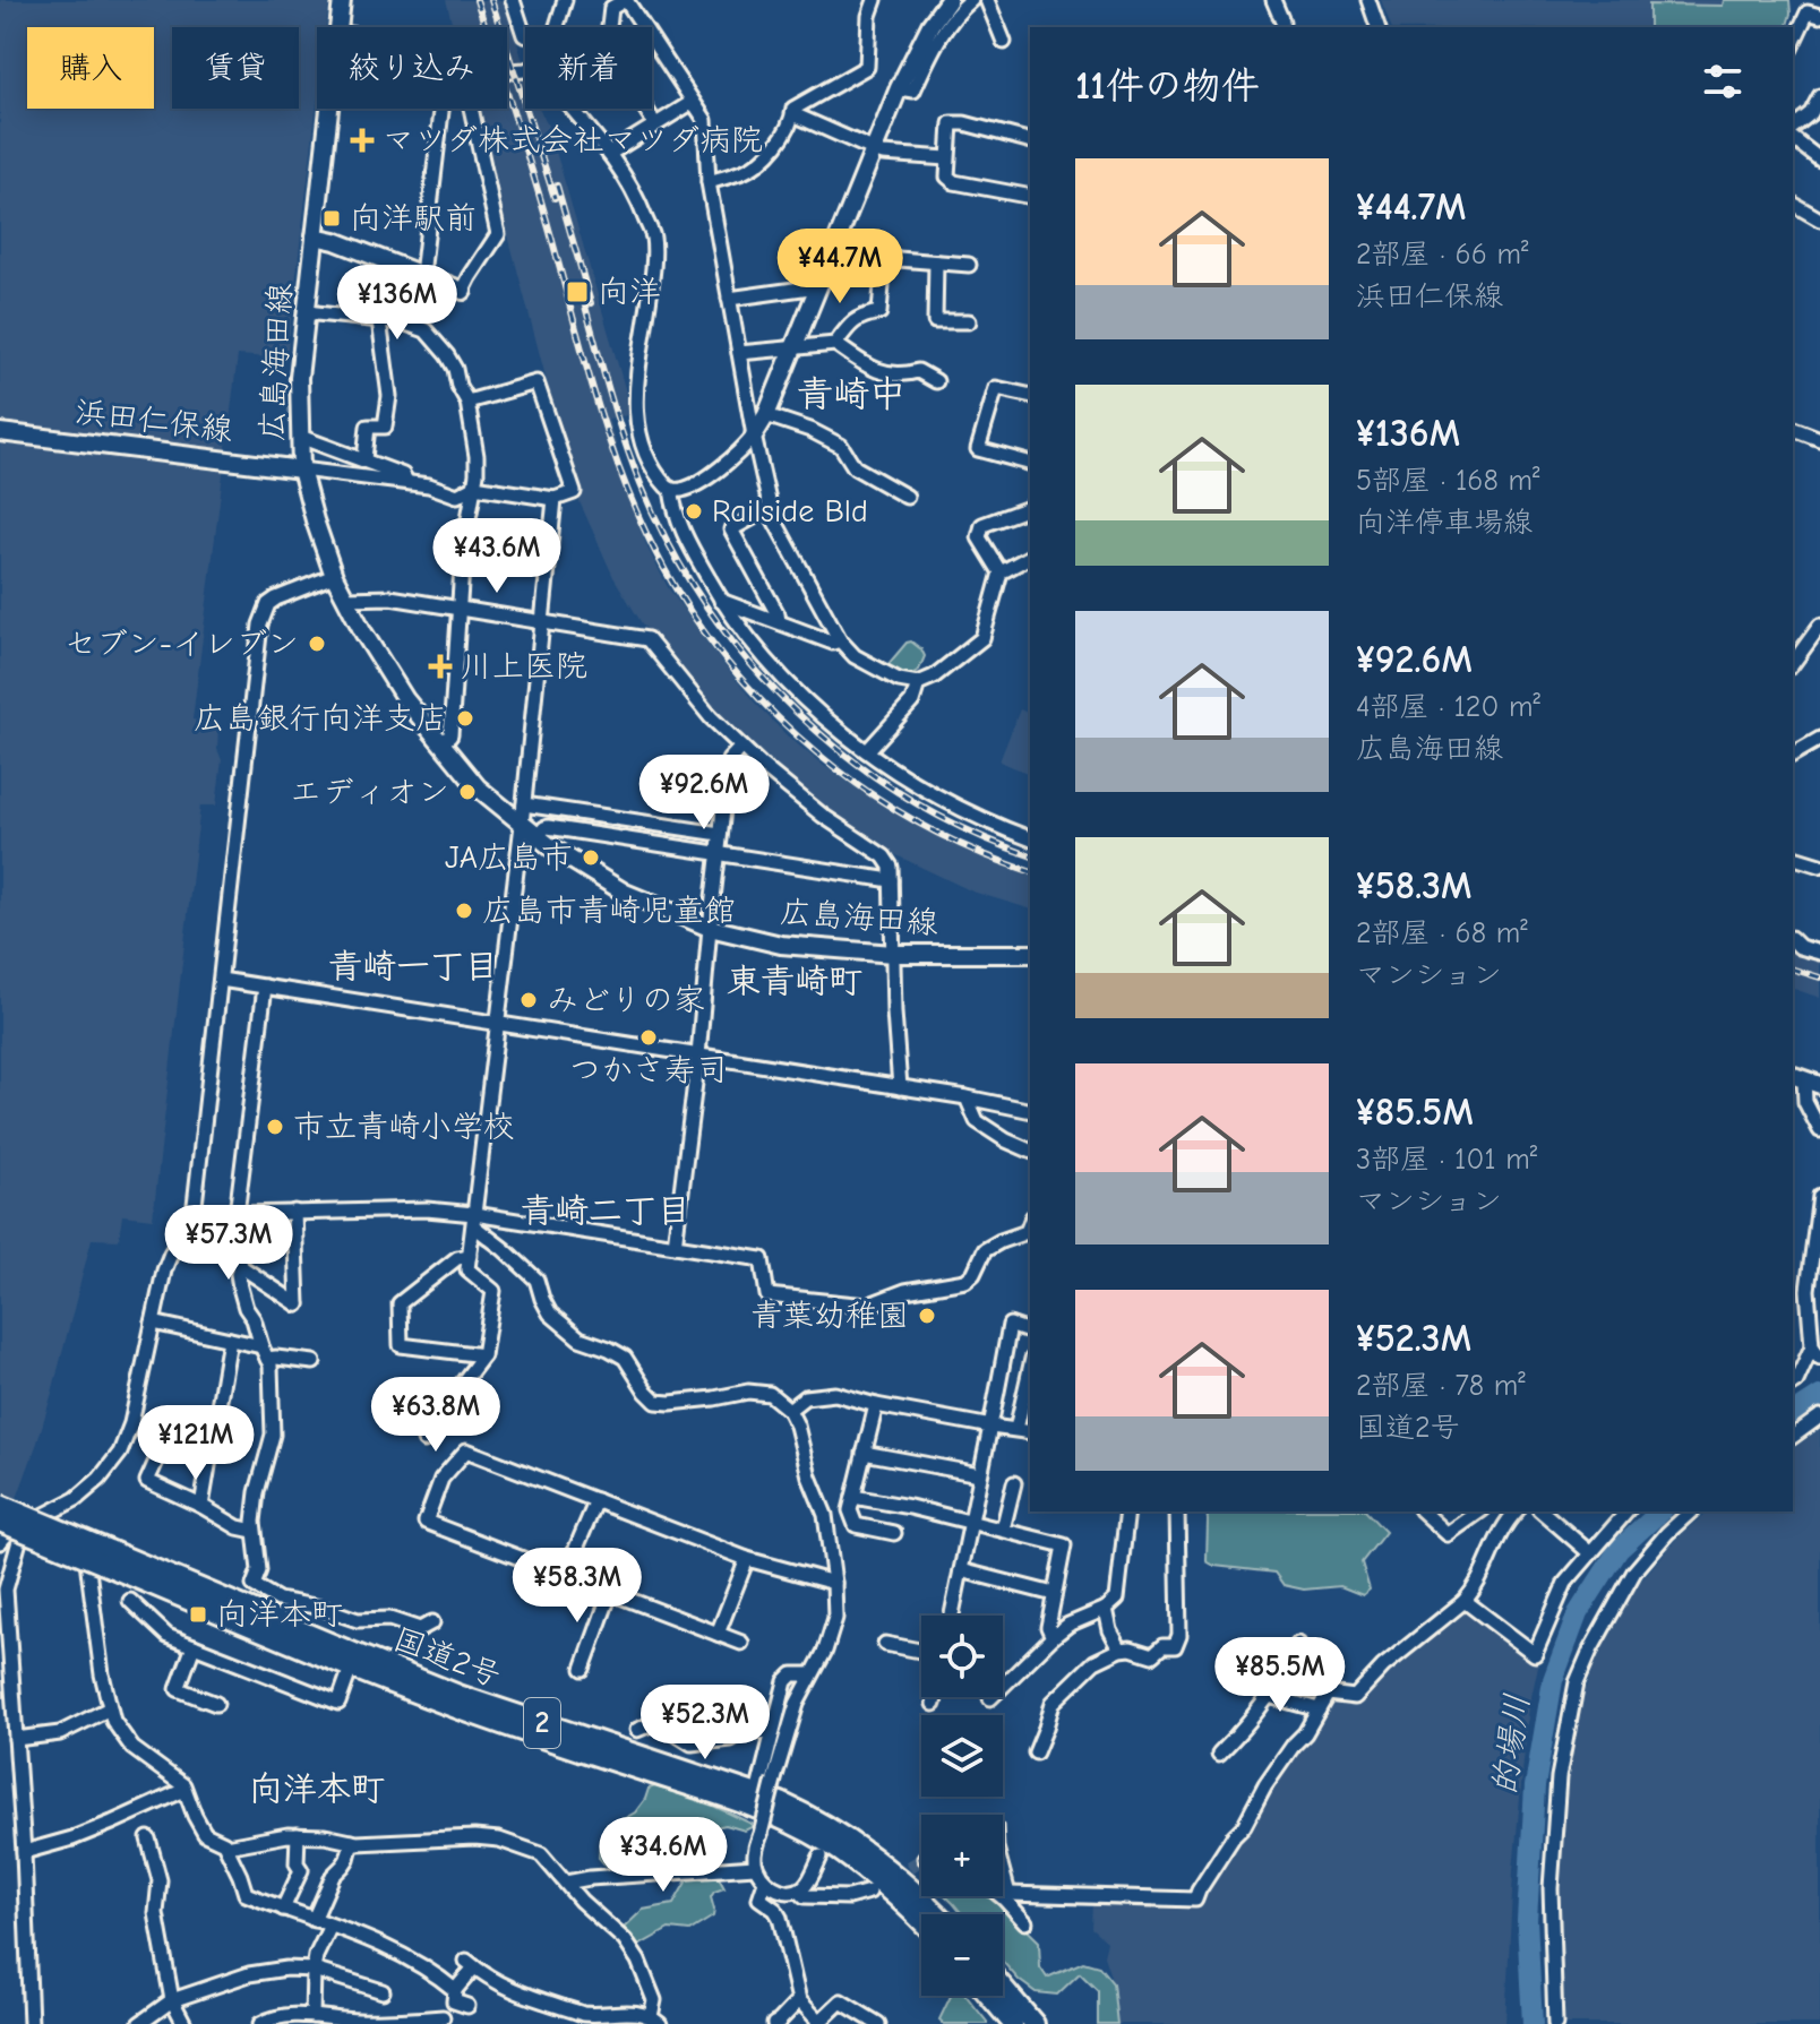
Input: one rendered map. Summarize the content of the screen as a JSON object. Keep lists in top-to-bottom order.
{
  "streets": {
    "highway": ["国道2号", "2"],
    "main road": ["広島海田線", "浜田仁保線"]
  },
  "crossings": [
    ["広島海田線", "浜田仁保線"]
  ],
  "districts": [
    "青崎中",
    "青崎一丁目",
    "東青崎町",
    "青崎二丁目",
    "向洋本町"
  ],
  "water": ["的場川"],
  "places": {
    "health": ["マツダ株式会社マツダ病院", "川上医院"],
    "transit": ["向洋駅前", "向洋", "向洋本町"],
    "other": [
      "Railside Bld",
      "セブン-イレブン",
      "広島銀行向洋支店",
      "エディオン",
      "JA広島市",
      "広島市青崎児童館",
      "みどりの家",
      "つかさ寿司",
      "市立青崎小学校",
      "青葉幼稚園"
    ]
  },
  "page": {
    "chip": [
      "購入",
      "賃貸",
      "絞り込み",
      "新着"
    ],
    "heading": "11件の物件",
    "list": [
      {
        "name": "¥44.7M",
        "note": "2部屋 · 66 m² · 浜田仁保線"
      },
      {
        "name": "¥136M",
        "note": "5部屋 · 168 m² · 向洋停車場線"
      },
      {
        "name": "¥92.6M",
        "note": "4部屋 · 120 m² · 広島海田線"
      },
      {
        "name": "¥58.3M",
        "note": "2部屋 · 68 m² · マンション"
      },
      {
        "name": "¥85.5M",
        "note": "3部屋 · 101 m² · マンション"
      },
      {
        "name": "¥52.3M",
        "note": "2部屋 · 78 m² · 国道2号"
      }
    ],
    "price": [
      "¥44.7M",
      "¥136M",
      "¥43.6M",
      "¥92.6M",
      "¥57.3M",
      "¥63.8M",
      "¥121M",
      "¥58.3M",
      "¥85.5M",
      "¥52.3M",
      "¥34.6M"
    ],
    "map_buttons": ["+", "−"]
  }
}
